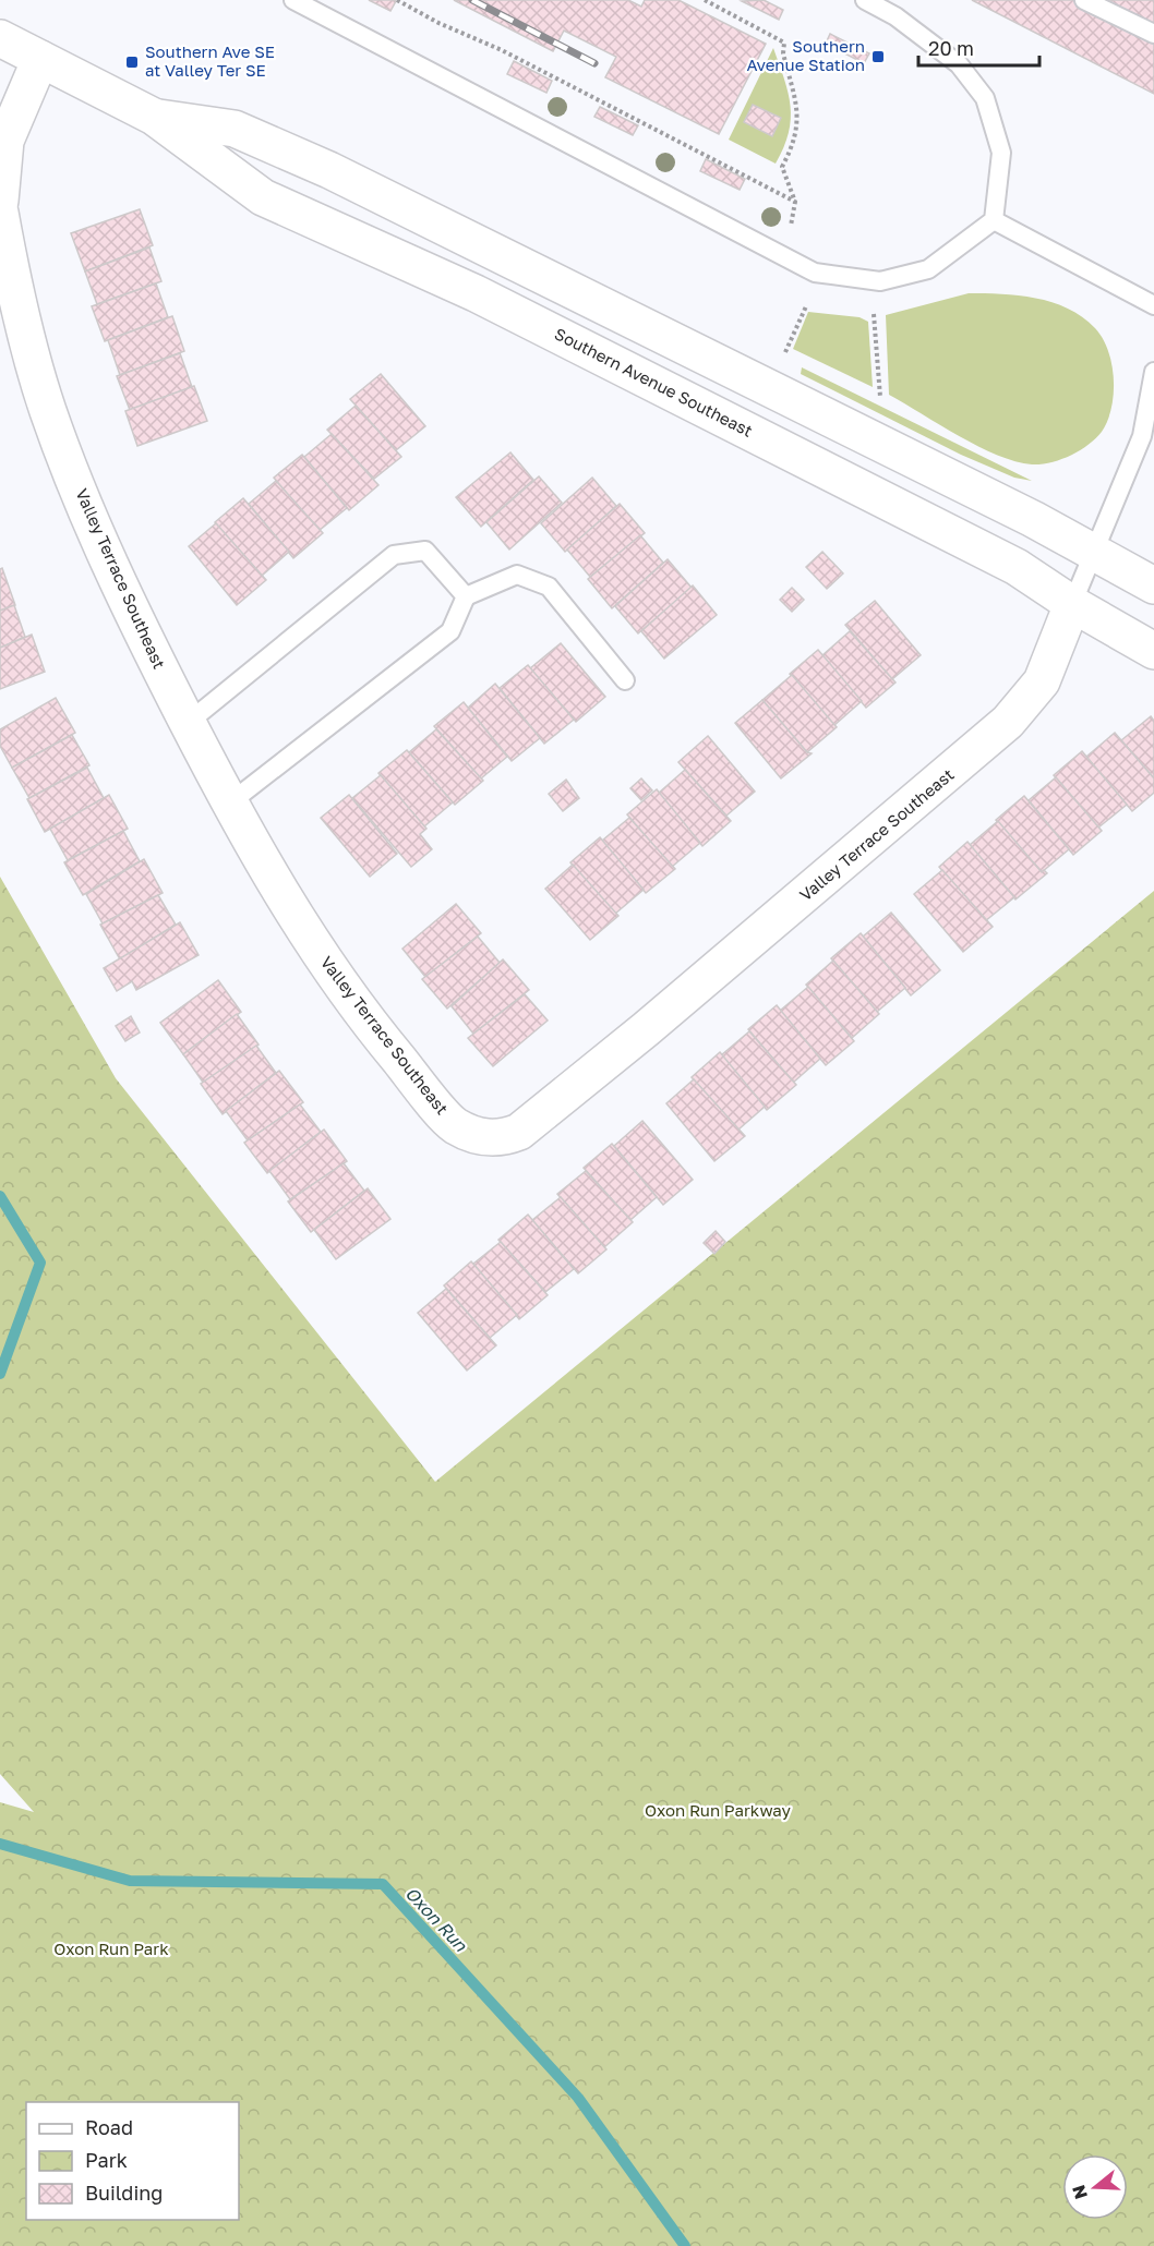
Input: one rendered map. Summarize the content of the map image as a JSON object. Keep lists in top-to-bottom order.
{
  "streets": {
    "main road": ["Southern Avenue Southeast", "Valley Terrace Southeast"]
  },
  "crossings": [
    ["Southern Avenue Southeast", "Valley Terrace Southeast"]
  ],
  "water": ["Oxon Run"],
  "parks": ["Oxon Run Parkway", "Oxon Run Park"],
  "places": {
    "transit": ["Southern Avenue Station", "Southern Ave SE at Valley Ter SE"]
  },
  "legend": ["Road", "Park", "Building"],
  "scale_bar": "20 m",
  "north": "left"
}
